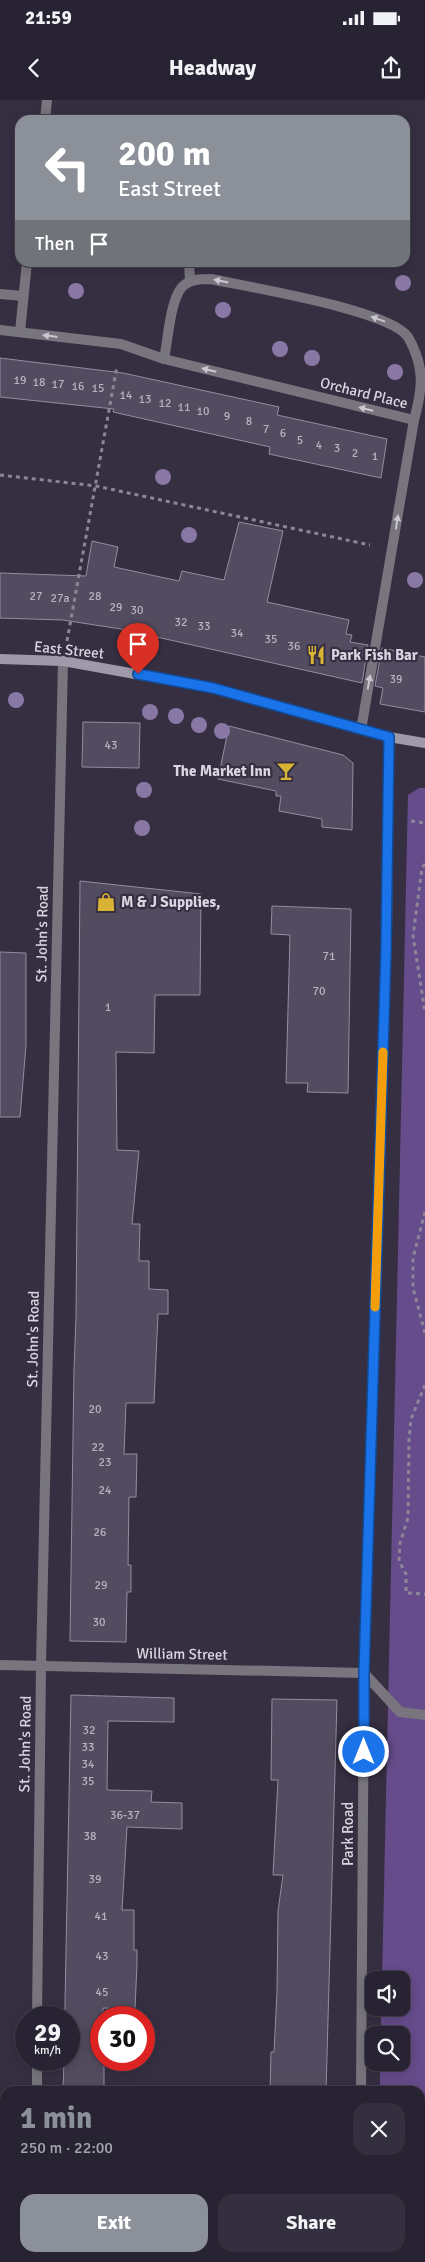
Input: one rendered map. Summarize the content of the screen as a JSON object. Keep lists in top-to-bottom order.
{
  "streets": {
    "main road": ["East Street"],
    "street": [
      "Orchard Place",
      "St. John's Road",
      "William Street",
      "Park Road"
    ]
  },
  "crossings": [
    ["Orchard Place", "East Street"],
    ["East Street", "St. John's Road"],
    ["East Street", "Park Road"],
    ["St. John's Road", "William Street"],
    ["William Street", "Park Road"]
  ],
  "places": {
    "restaurant": ["Park Fish Bar"],
    "bar": ["The Market Inn"],
    "shop": ["M & J Supplies,"]
  },
  "house_numbers": [
    "19",
    "18",
    "17",
    "16",
    "15",
    "14",
    "13",
    "12",
    "11",
    "10",
    "9",
    "8",
    "7",
    "6",
    "5",
    "4",
    "3",
    "2",
    "1",
    "27",
    "28",
    "27a",
    "29",
    "30",
    "32",
    "33",
    "34",
    "35",
    "36",
    "39",
    "43",
    "71",
    "70",
    "1",
    "20",
    "22",
    "23",
    "24",
    "26",
    "29",
    "30",
    "32",
    "33",
    "34",
    "35",
    "36-37",
    "38",
    "39",
    "41",
    "43",
    "45"
  ],
  "page": {
    "status": "21:59",
    "header": "Headway",
    "turn": ["200 m", "East Street"],
    "then": "Then",
    "speed": "29 km/h",
    "limit": "30",
    "heading": ["1 min", "250 m · 22:00"],
    "buttons": ["Exit", "Share"]
  }
}
